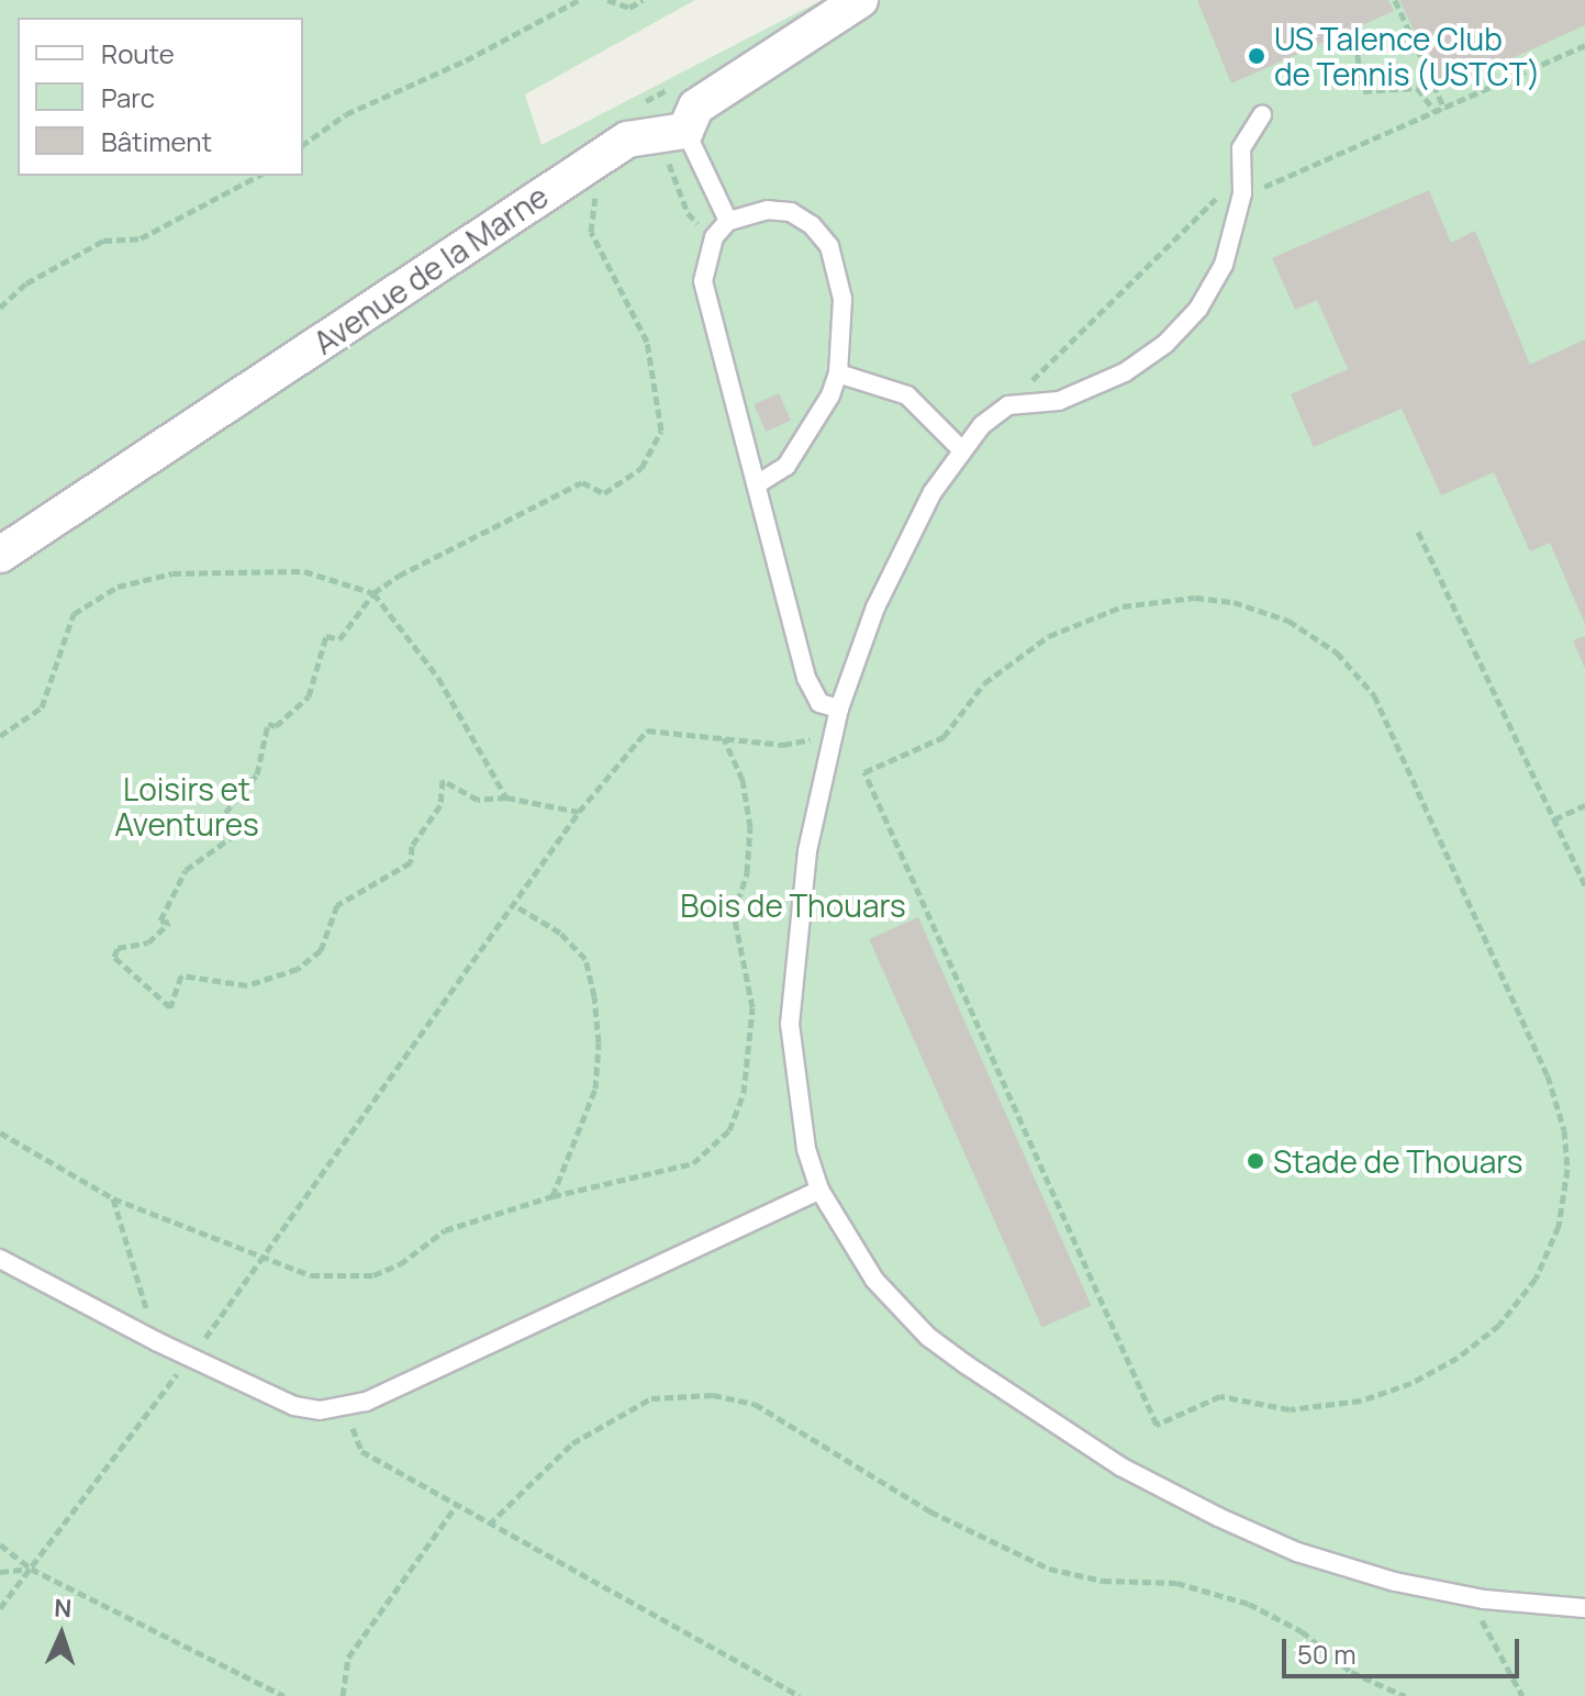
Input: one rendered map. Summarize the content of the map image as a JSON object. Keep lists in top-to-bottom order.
{
  "streets": {
    "street": ["Avenue de la Marne"]
  },
  "parks": ["Loisirs et Aventures", "Bois de Thouars"],
  "places": ["US Talence Club de Tennis (USTCT)", "Stade de Thouars"],
  "legend": ["Route", "Parc", "Bâtiment"],
  "scale_bar": "50 m",
  "north": "top"
}
